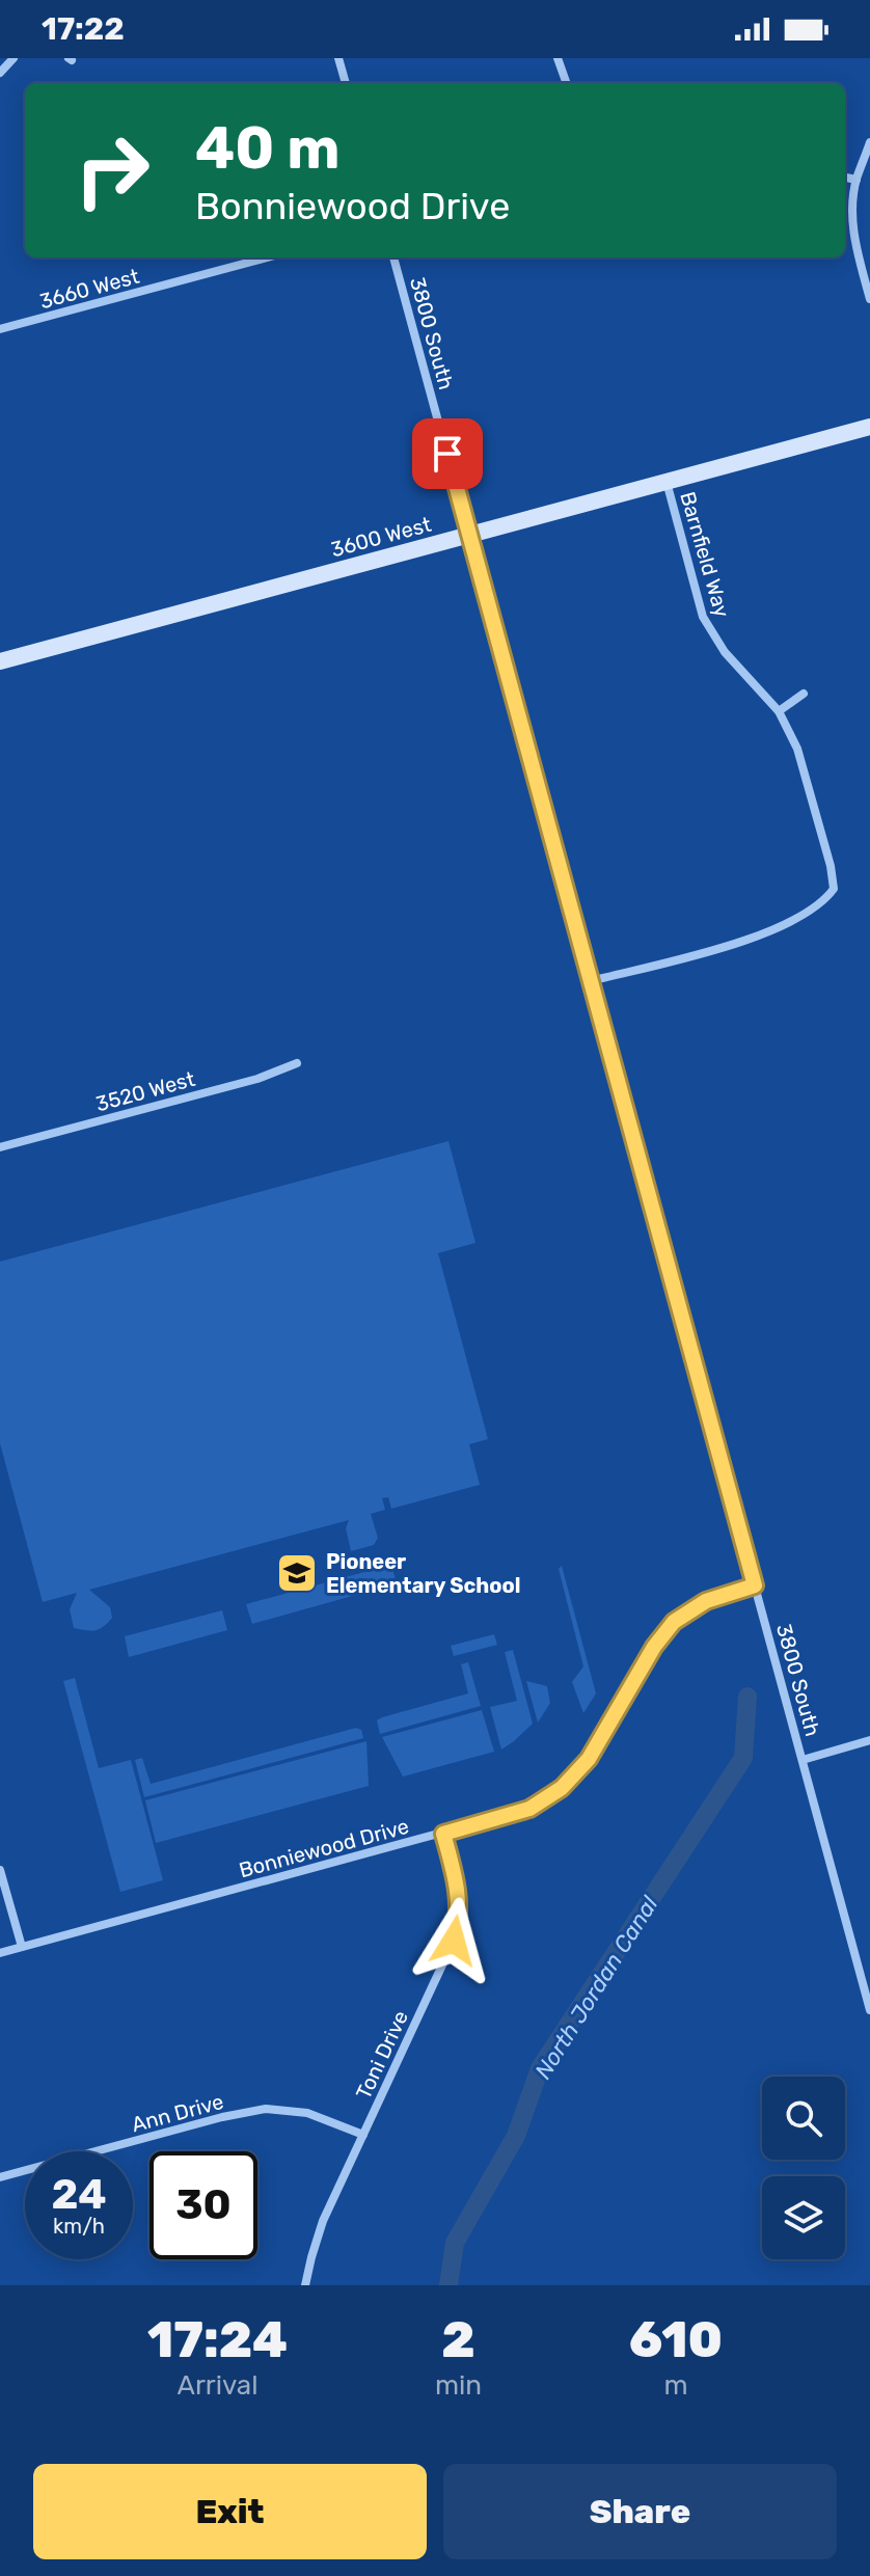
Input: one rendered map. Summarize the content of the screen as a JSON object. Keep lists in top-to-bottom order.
{
  "streets": {
    "street": [
      "3660 West",
      "3800 South",
      "3600 West",
      "Barnfield Way",
      "3520 West",
      "Bonniewood Drive",
      "Toni Drive",
      "Ann Drive"
    ]
  },
  "crossings": [
    ["3800 South", "3600 West"],
    ["3800 South", "Barnfield Way"],
    ["3800 South", "Bonniewood Drive"],
    ["3600 West", "Barnfield Way"],
    ["Bonniewood Drive", "Toni Drive"],
    ["Toni Drive", "Ann Drive"]
  ],
  "water": ["North Jordan Canal"],
  "places": {
    "school or university": ["Pioneer Elementary School"]
  },
  "page": {
    "status": "17:22",
    "turn": ["40 m", "Bonniewood Drive"],
    "speed": "24 km/h",
    "limit": "30",
    "eta": [
      "17:24",
      "Arrival",
      "2",
      "min",
      "610",
      "m"
    ],
    "buttons": ["Exit", "Share"]
  }
}
